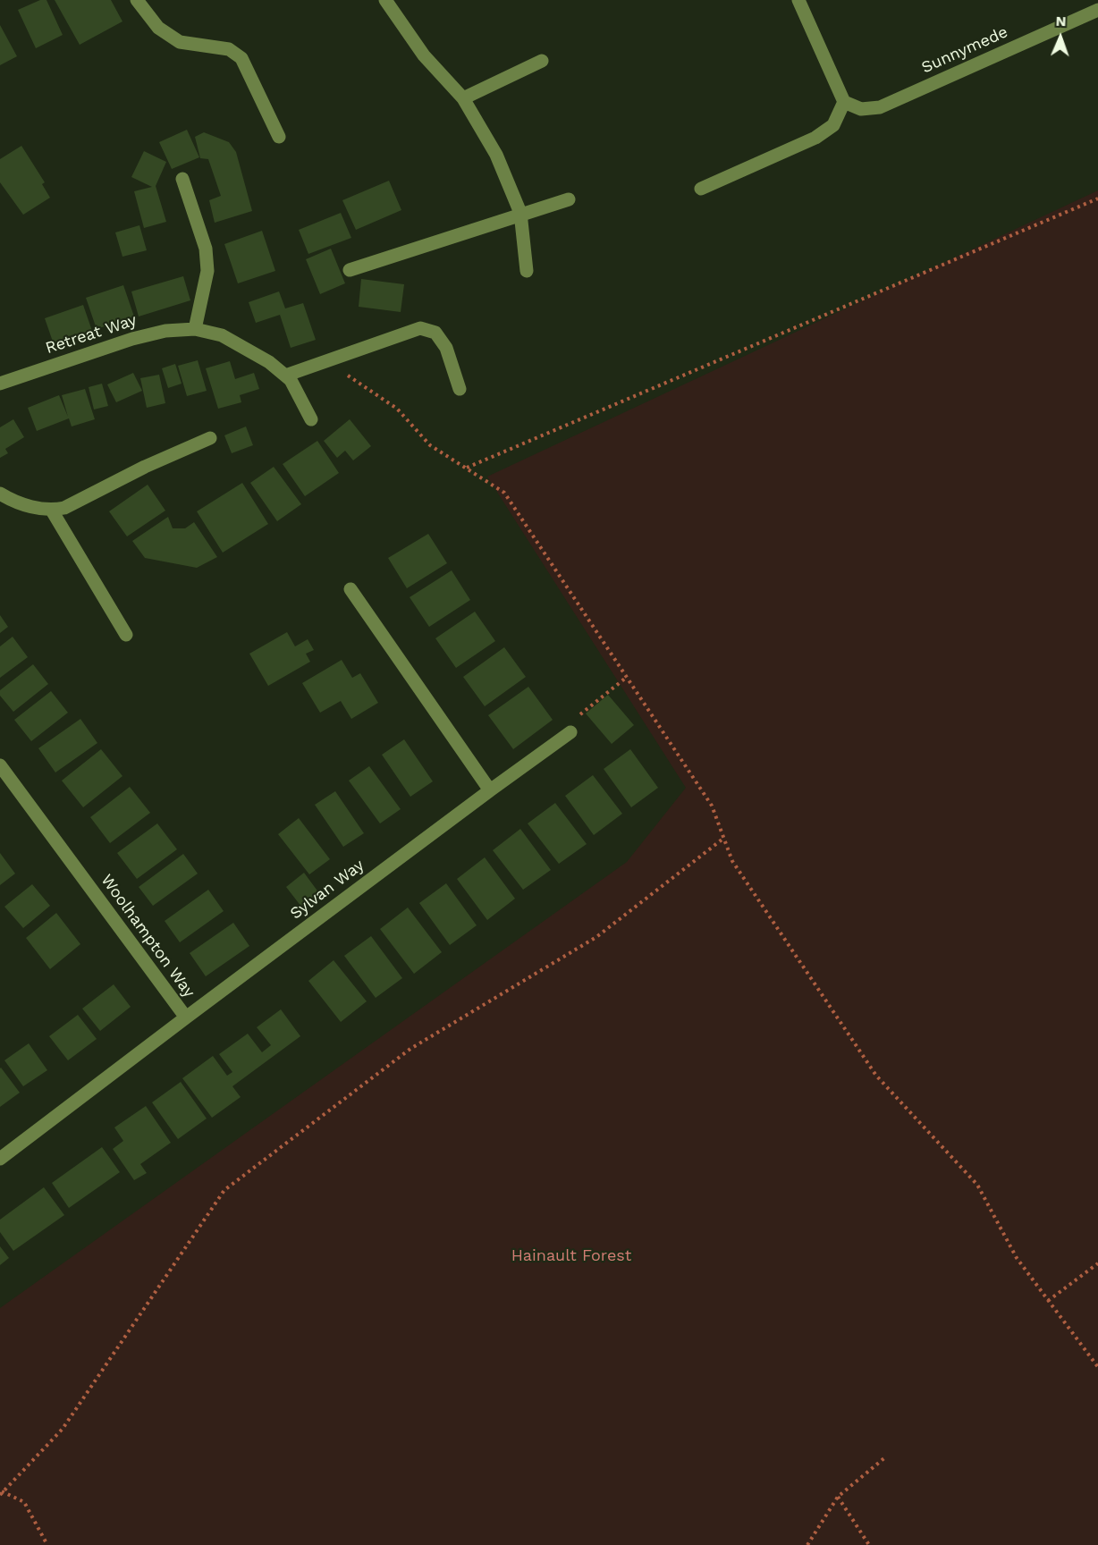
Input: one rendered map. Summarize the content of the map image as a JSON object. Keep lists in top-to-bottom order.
{
  "streets": {
    "street": [
      "Sunnymede",
      "Retreat Way",
      "Sylvan Way",
      "Woolhampton Way"
    ]
  },
  "crossings": [
    ["Sylvan Way", "Woolhampton Way"]
  ],
  "parks": ["Hainault Forest"],
  "north": "top"
}
